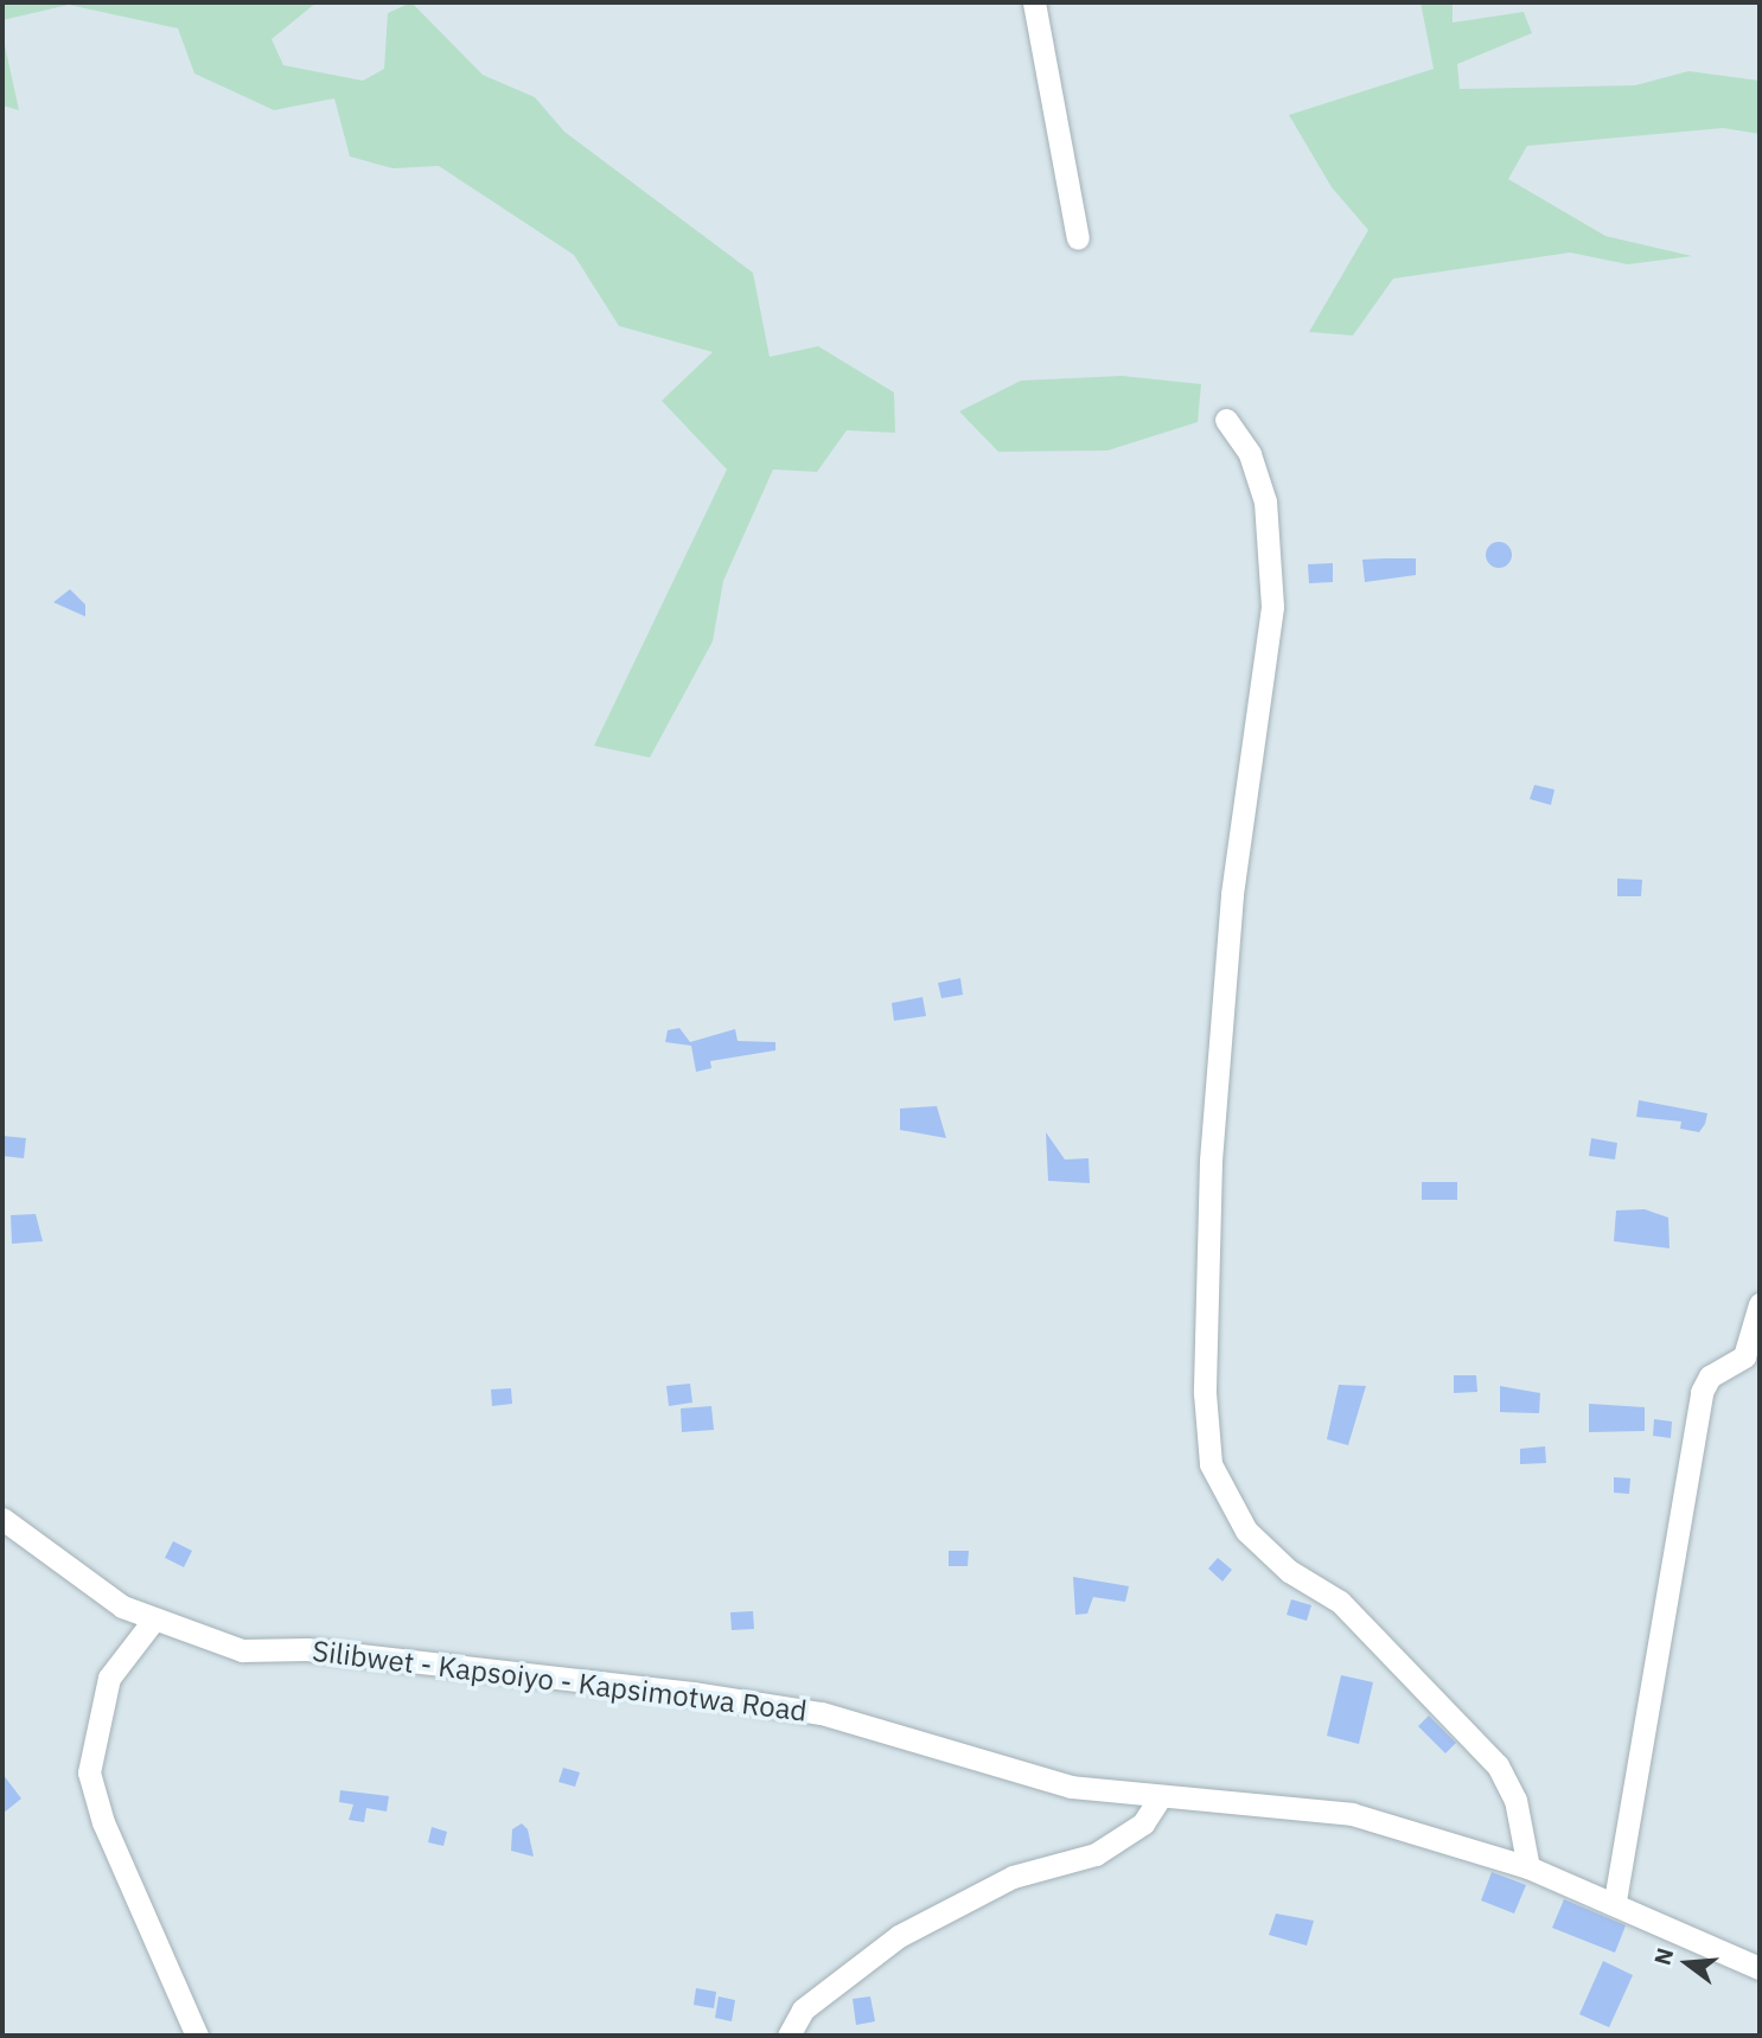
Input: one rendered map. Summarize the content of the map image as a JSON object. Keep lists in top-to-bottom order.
{
  "streets": {
    "street": ["Silibwet - Kapsoiyo - Kapsimotwa Road"]
  },
  "north": "left"
}
